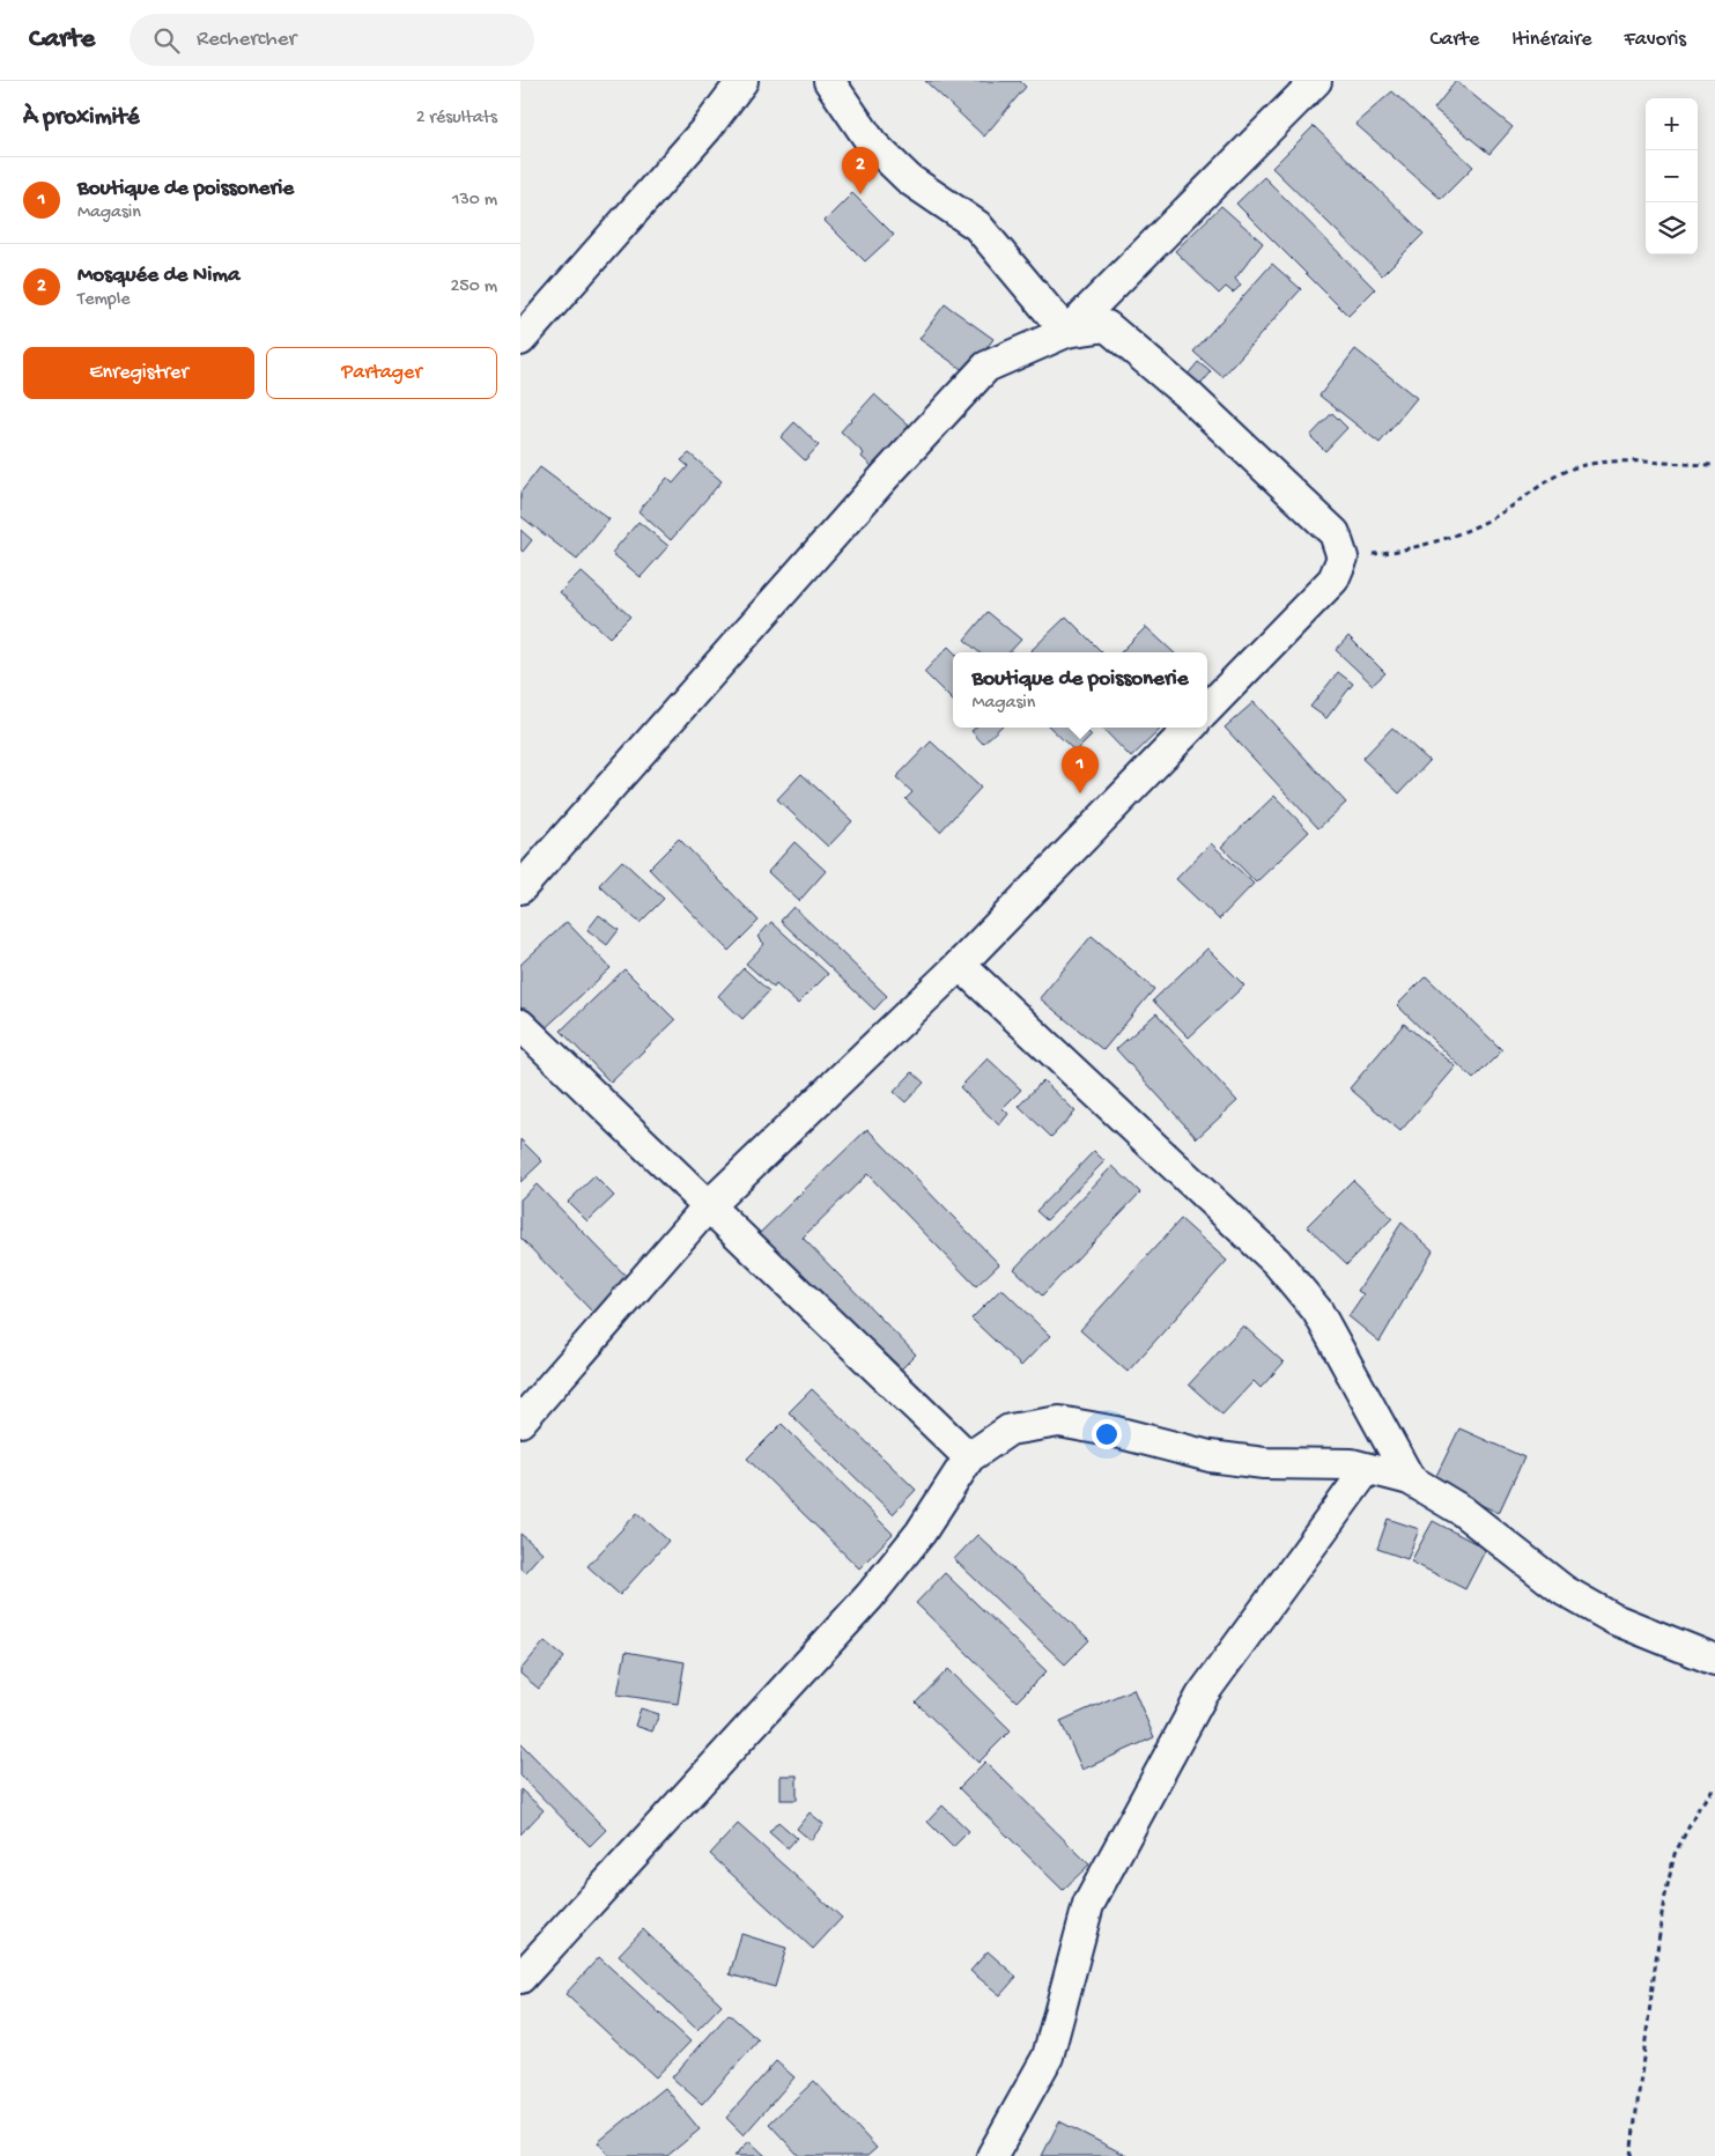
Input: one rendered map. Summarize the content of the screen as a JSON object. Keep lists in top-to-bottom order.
{
  "page": {
    "header": "Carte",
    "search": "Rechercher",
    "nav": ["Carte", "Itinéraire", "Favoris"],
    "heading": ["À proximité", "2 résultats"],
    "map_buttons": ["+", "−"],
    "pins": ["2", "1"],
    "list": [
      {
        "mark": "1",
        "name": "Boutique de poissonerie",
        "note": "Magasin",
        "value": "130 m"
      },
      {
        "mark": "2",
        "name": "Mosquée de Nima",
        "note": "Temple",
        "value": "250 m"
      }
    ],
    "buttons": ["Enregistrer", "Partager"],
    "popup": ["Boutique de poissonerie", "Magasin"]
  }
}
